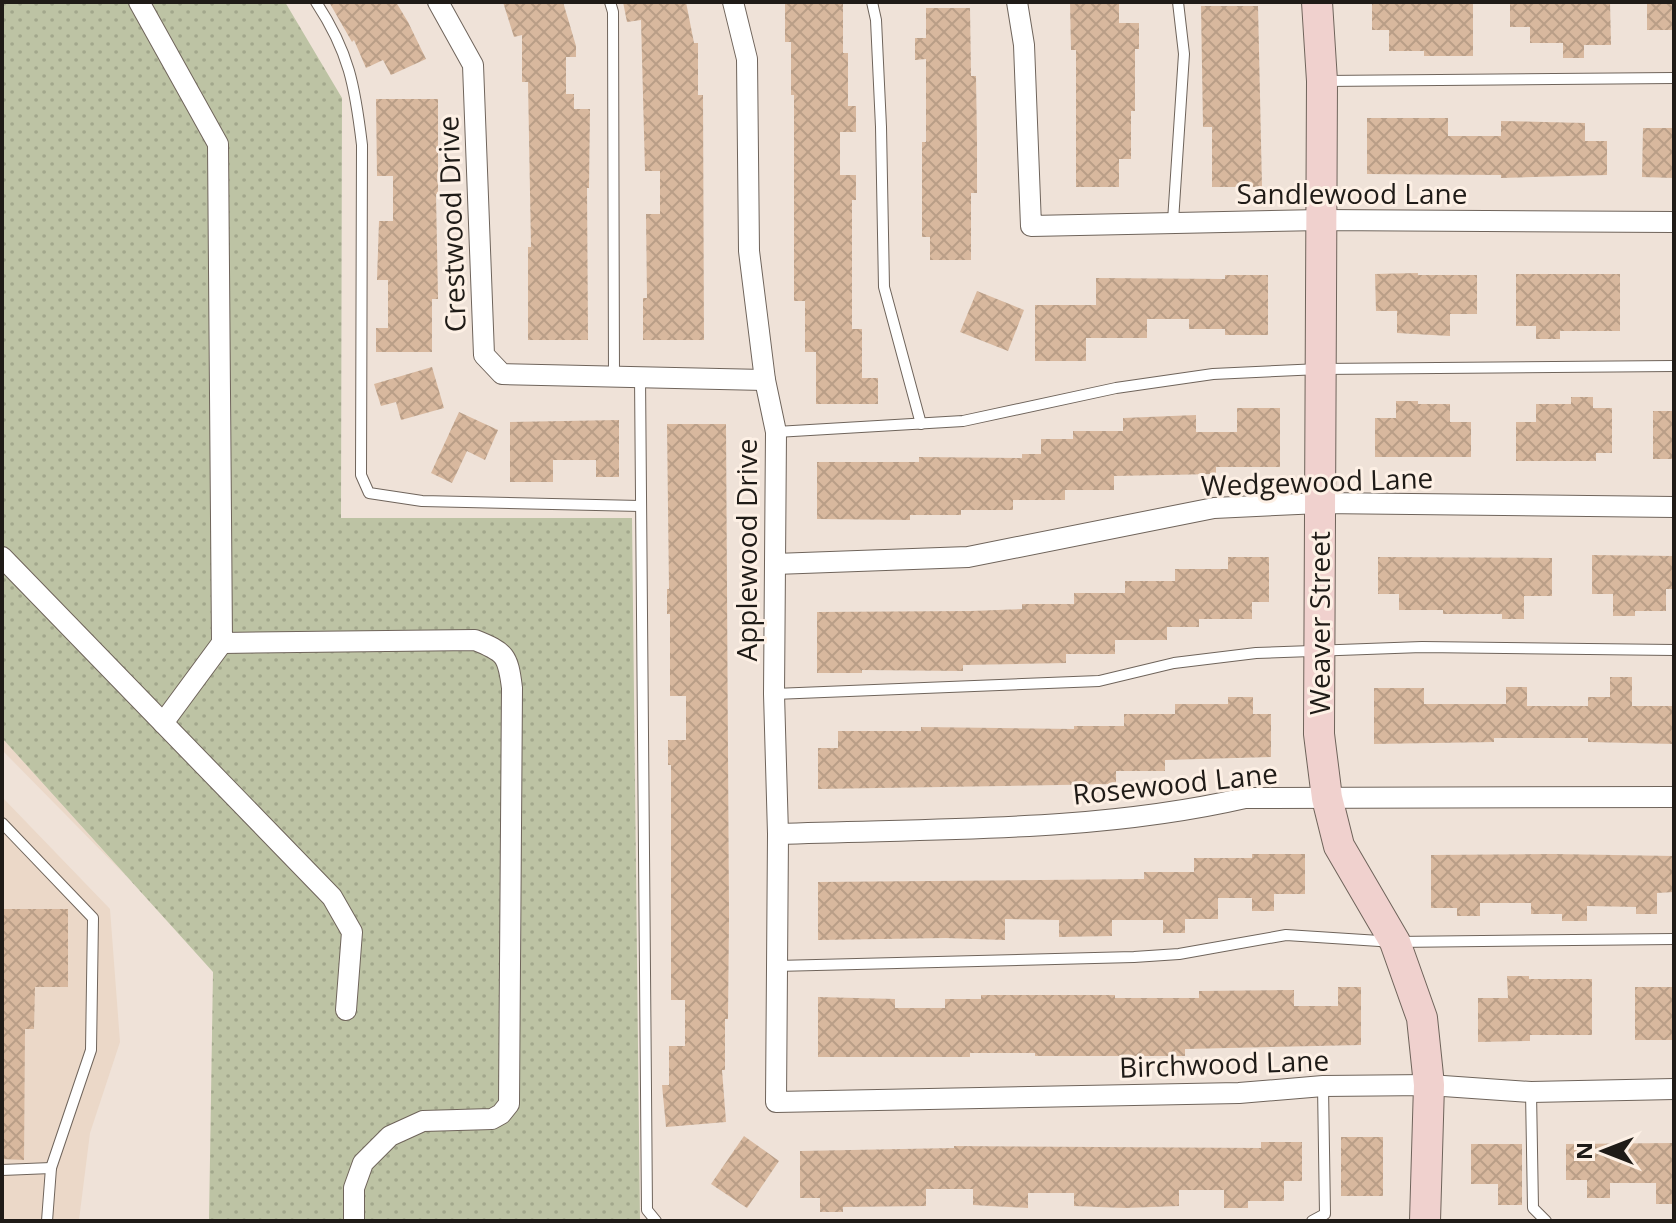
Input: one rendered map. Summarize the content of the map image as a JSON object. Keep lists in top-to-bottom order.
{
  "streets": {
    "street": [
      "Sandlewood Lane",
      "Crestwood Drive",
      "Wedgewood Lane",
      "Applewood Drive",
      "Weaver Street",
      "Rosewood Lane",
      "Birchwood Lane"
    ]
  },
  "crossings": [
    ["Sandlewood Lane", "Weaver Street"],
    ["Crestwood Drive", "Applewood Drive"],
    ["Wedgewood Lane", "Applewood Drive"],
    ["Wedgewood Lane", "Weaver Street"],
    ["Applewood Drive", "Rosewood Lane"],
    ["Applewood Drive", "Birchwood Lane"],
    ["Weaver Street", "Rosewood Lane"],
    ["Weaver Street", "Birchwood Lane"]
  ],
  "north": "left"
}
